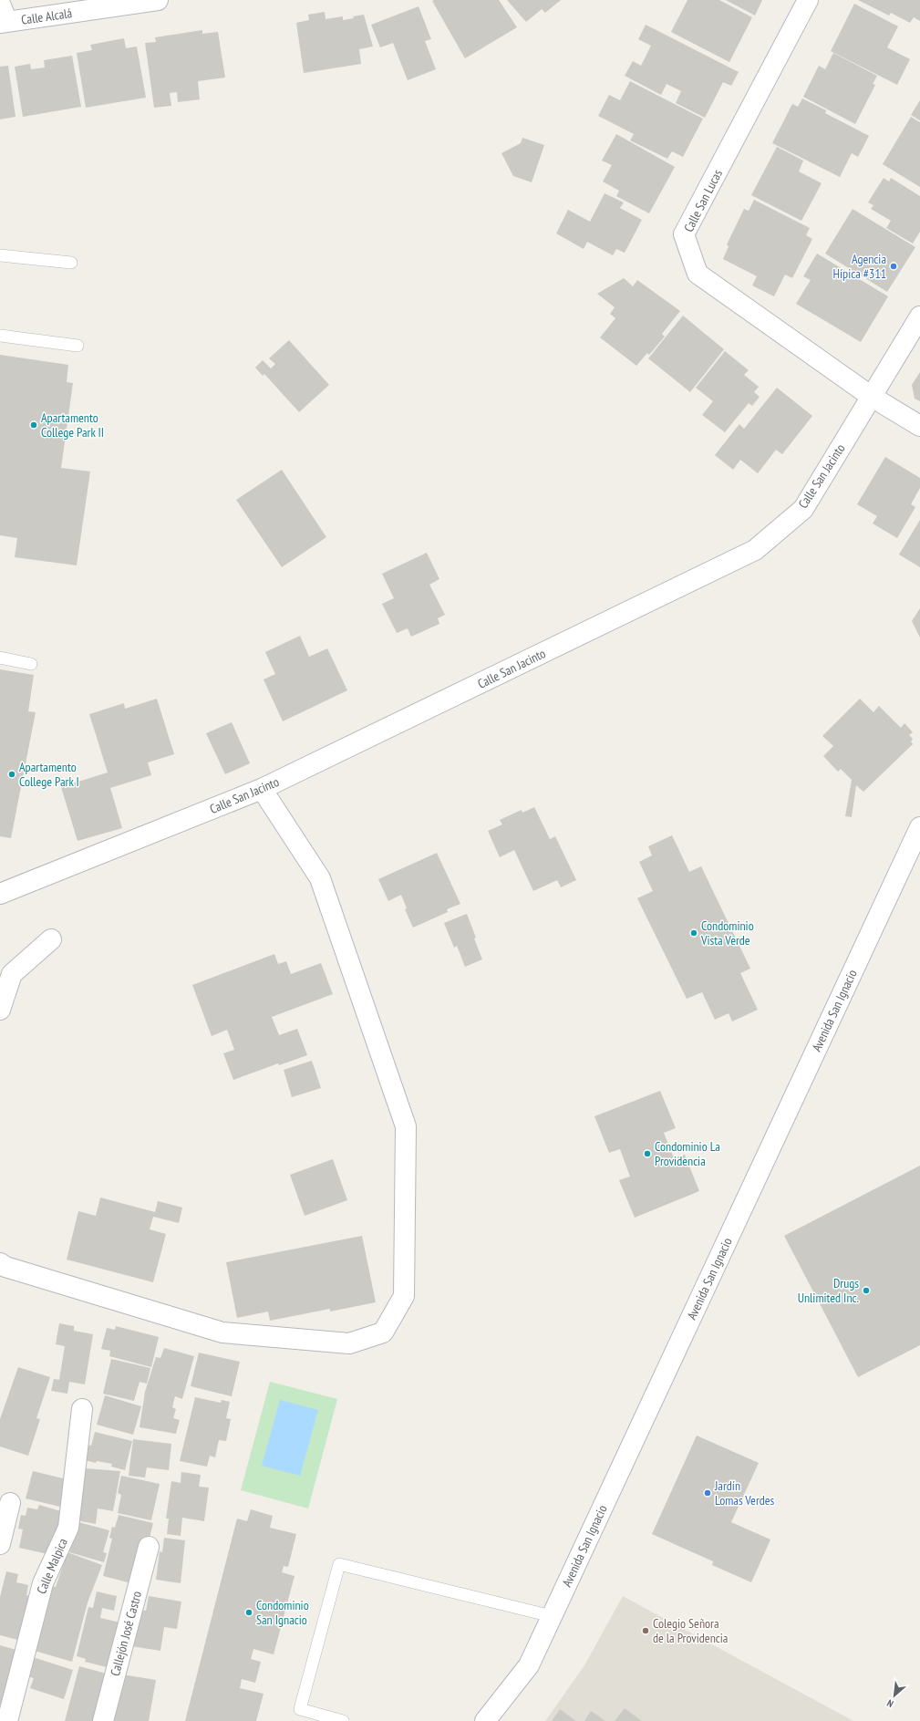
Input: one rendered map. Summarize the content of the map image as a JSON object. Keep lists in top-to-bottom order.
{
  "streets": {
    "street": [
      "Calle Alcalá",
      "Calle San Lucas",
      "Calle San Jacinto",
      "Avenida San Ignacio",
      "Calle Malpica",
      "Callejón José Castro"
    ]
  },
  "crossings": [
    ["Calle San Lucas", "Calle San Jacinto"]
  ],
  "places": [
    "Agencia Hípica #311",
    "Apartamento College Park II",
    "Apartamento College Park I",
    "Condominio Vista Verde",
    "Condominio La Providencia",
    "Drugs Unlimited Inc.",
    "Jardín Lomas Verdes",
    "Condominio San Ignacio",
    "Colegio Señora de la Providencia"
  ],
  "north": "bottom left"
}
